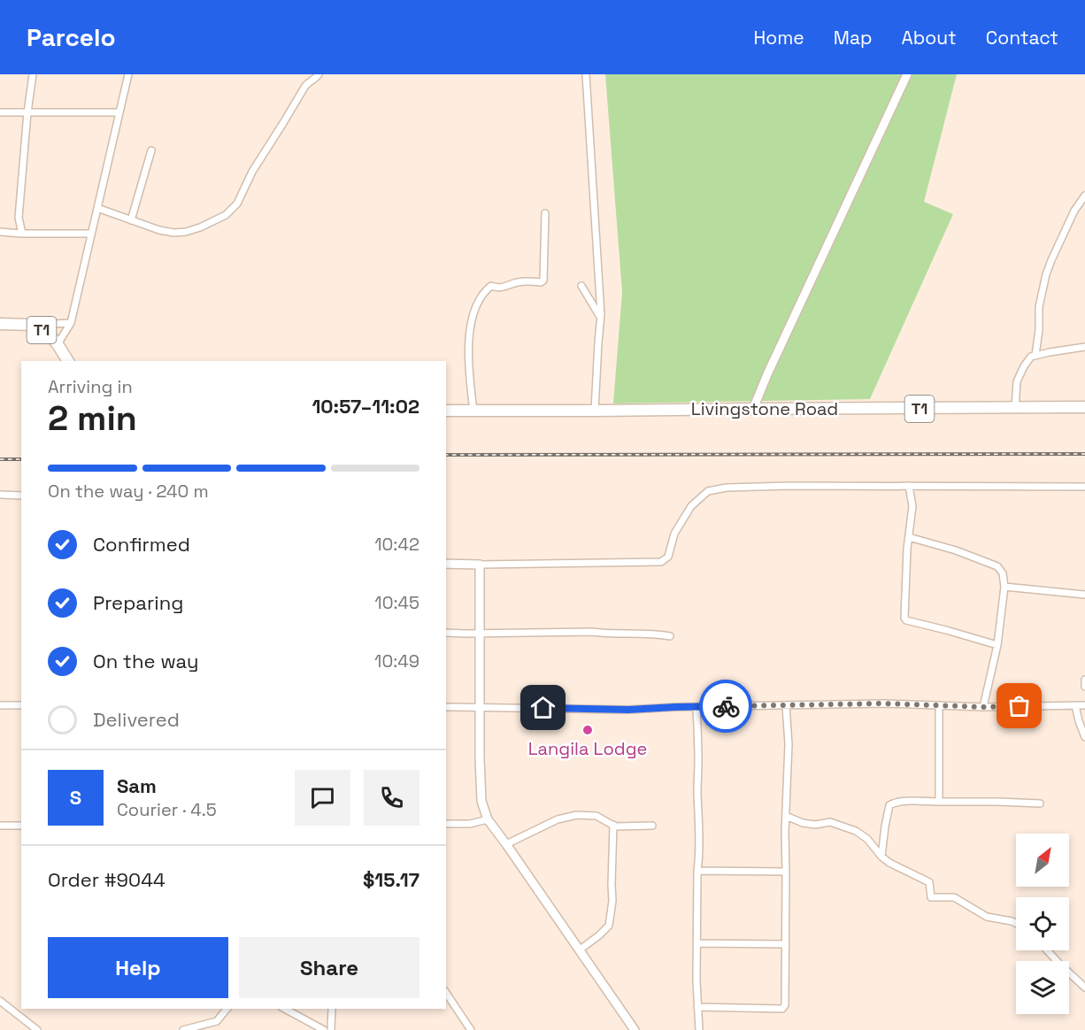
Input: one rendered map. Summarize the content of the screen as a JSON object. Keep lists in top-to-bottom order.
{
  "streets": {
    "highway": ["T1", "Livingstone Road"]
  },
  "places": ["Langila Lodge"],
  "north": "top right",
  "page": {
    "header": "Parcelo",
    "nav": [
      "Home",
      "Map",
      "About",
      "Contact"
    ],
    "heading": ["2 min", "Arriving in", "10:57–11:02"],
    "panel": [
      "Sam",
      "Courier · 4.5",
      "Order #9044",
      "$15.17"
    ],
    "bar": "On the way · 240 m",
    "list": [
      ["Confirmed", "10:42"],
      ["Preparing", "10:45"],
      ["On the way", "10:49"],
      "Delivered"
    ],
    "round": "S",
    "buttons": ["Help", "Share"]
  }
}
